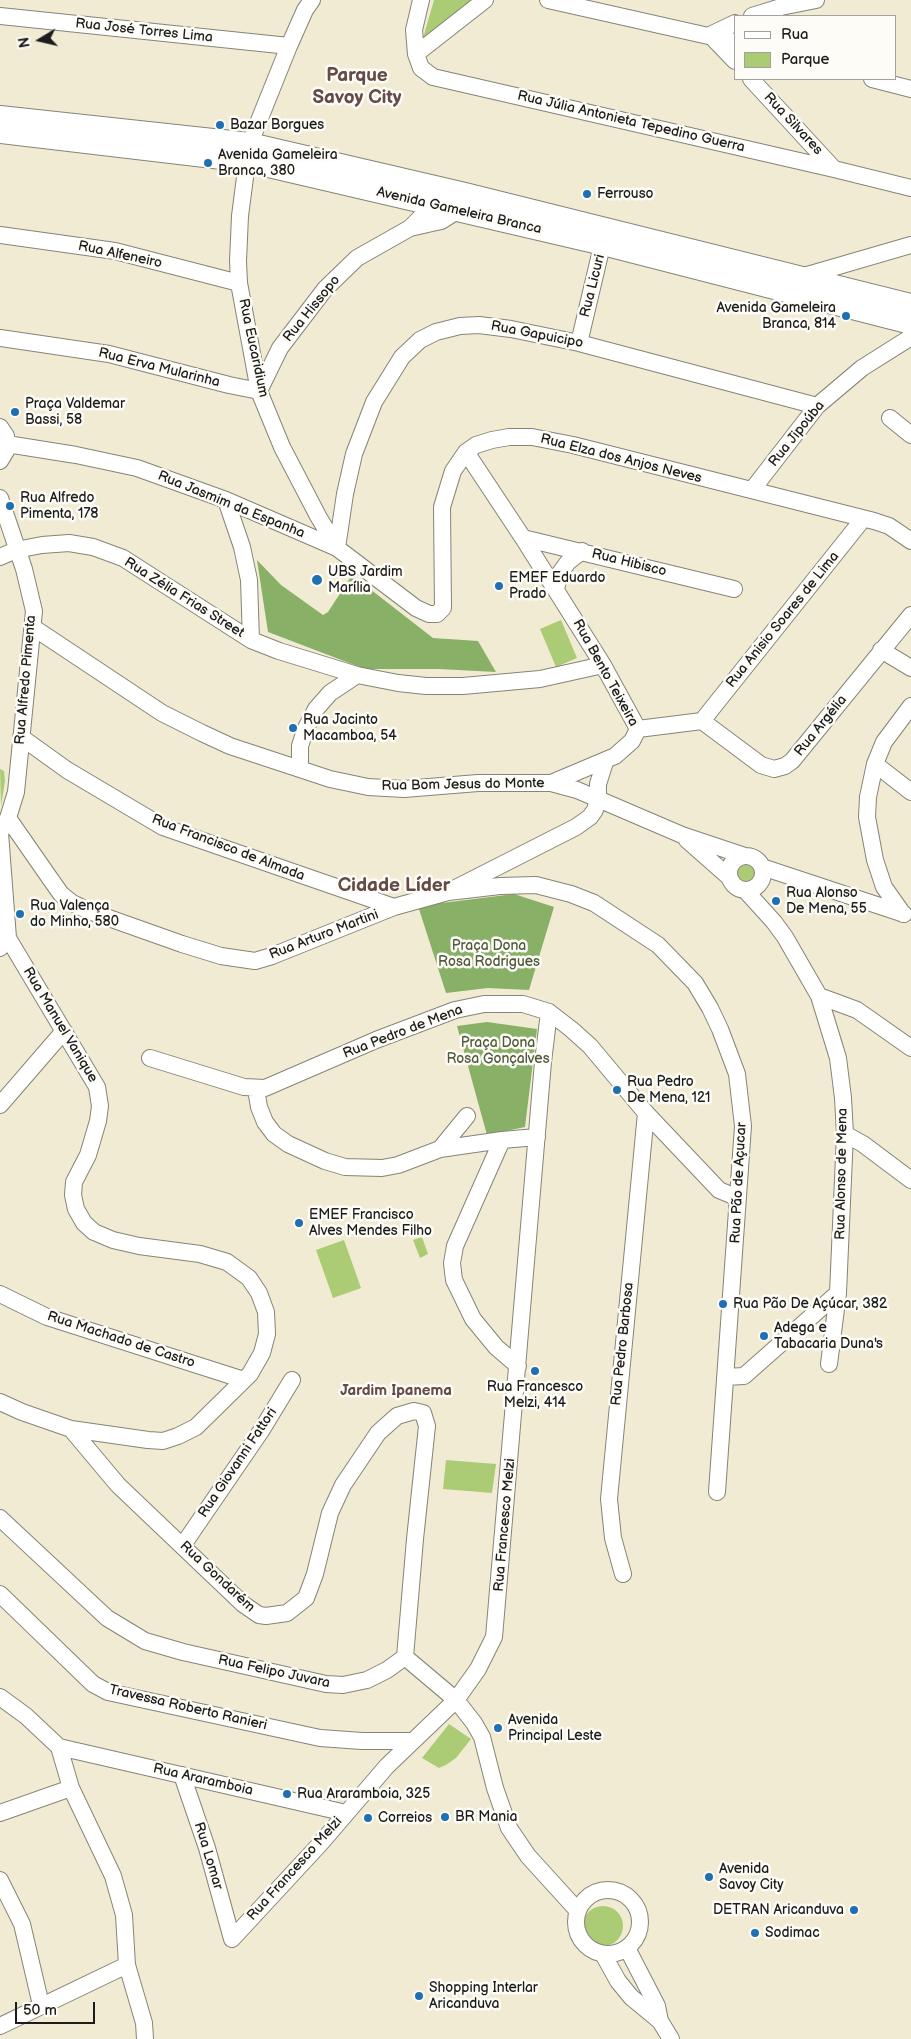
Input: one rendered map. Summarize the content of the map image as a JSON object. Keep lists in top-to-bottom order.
{
  "streets": {
    "main road": ["Avenida Gameleira Branca"],
    "street": [
      "Rua José Torres Lima",
      "Rua Júlia Antonieta Tepedino Guerra",
      "Rua Silvares",
      "Rua Alfeneiro",
      "Rua Licuri",
      "Rua Hissopo",
      "Rua Gapuicipo",
      "Rua Eucaridium",
      "Rua Erva Mularinha",
      "Rua Jipoúba",
      "Rua Elza dos Anjos Neves",
      "Rua Jasmim da Espanha",
      "Rua Hibisco",
      "Rua Zélia Frias Street",
      "Rua Anisio Soares de Lima",
      "Rua Bento Teixeira",
      "Rua Alfredo Pimenta",
      "Rua Argélia",
      "Rua Bom Jesus do Monte",
      "Rua Francisco de Almada",
      "Rua Arturo Martini",
      "Rua Manuel Vanique",
      "Rua Pedro de Mena",
      "Rua Alonso de Mena",
      "Rua Pão de Açucar",
      "Rua Machado de Castro",
      "Rua Pedro Barbosa",
      "Rua Giovanni Fattori",
      "Rua Francesco Melzi",
      "Rua Gondarém",
      "Rua Felipo Juvara",
      "Travessa Roberto Ranieri",
      "Rua Araramboia",
      "Rua Lomar"
    ]
  },
  "crossings": [
    ["Rua José Torres Lima", "Rua Eucaridium"],
    ["Rua Júlia Antonieta Tepedino Guerra", "Rua Silvares"],
    ["Avenida Gameleira Branca", "Rua Licuri"],
    ["Avenida Gameleira Branca", "Rua Hissopo"],
    ["Avenida Gameleira Branca", "Rua Eucaridium"],
    ["Rua Alfeneiro", "Rua Eucaridium"],
    ["Rua Licuri", "Rua Gapuicipo"],
    ["Rua Hissopo", "Rua Eucaridium"],
    ["Rua Hissopo", "Rua Erva Mularinha"],
    ["Rua Gapuicipo", "Rua Eucaridium"],
    ["Rua Gapuicipo", "Rua Jipoúba"],
    ["Rua Gapuicipo", "Rua Jasmim da Espanha"],
    ["Rua Eucaridium", "Rua Erva Mularinha"],
    ["Rua Eucaridium", "Rua Jasmim da Espanha"],
    ["Rua Jipoúba", "Rua Elza dos Anjos Neves"],
    ["Rua Elza dos Anjos Neves", "Rua Anisio Soares de Lima"],
    ["Rua Elza dos Anjos Neves", "Rua Bento Teixeira"],
    ["Rua Hibisco", "Rua Bento Teixeira"],
    ["Rua Zélia Frias Street", "Rua Bento Teixeira"],
    ["Rua Zélia Frias Street", "Rua Alfredo Pimenta"],
    ["Rua Anisio Soares de Lima", "Rua Argélia"],
    ["Rua Bento Teixeira", "Rua Bom Jesus do Monte"],
    ["Rua Alfredo Pimenta", "Rua Bom Jesus do Monte"],
    ["Rua Alfredo Pimenta", "Rua Francisco de Almada"],
    ["Rua Alfredo Pimenta", "Rua Arturo Martini"],
    ["Rua Bom Jesus do Monte", "Rua Arturo Martini"],
    ["Rua Bom Jesus do Monte", "Rua Alonso de Mena"],
    ["Rua Francisco de Almada", "Rua Arturo Martini"],
    ["Rua Arturo Martini", "Rua Pão de Açucar"],
    ["Rua Manuel Vanique", "Rua Machado de Castro"],
    ["Rua Manuel Vanique", "Rua Gondarém"],
    ["Rua Pedro de Mena", "Rua Pão de Açucar"],
    ["Rua Pedro de Mena", "Rua Pedro Barbosa"],
    ["Rua Pedro de Mena", "Rua Francesco Melzi"],
    ["Rua Giovanni Fattori", "Rua Gondarém"],
    ["Rua Francesco Melzi", "Travessa Roberto Ranieri"],
    ["Rua Francesco Melzi", "Rua Araramboia"],
    ["Rua Francesco Melzi", "Rua Lomar"],
    ["Rua Gondarém", "Rua Felipo Juvara"],
    ["Rua Araramboia", "Rua Lomar"]
  ],
  "districts": ["Parque Savoy City", "Cidade Líder", "Jardim Ipanema"],
  "parks": ["Praça Dona Rosa Rodrigues", "Praça Dona Rosa Gonçalves"],
  "places": [
    "Bazar Borgues",
    "Avenida Gameleira Branca, 380",
    "Ferrouso",
    "Avenida Gameleira Branca, 814",
    "Praça Valdemar Bassi, 58",
    "Rua Alfredo Pimenta, 178",
    "UBS Jardim Marília",
    "EMEF Eduardo Prado",
    "Rua Jacinto Macamboa, 54",
    "Rua Alonso De Mena, 55",
    "Rua Valença do Minho, 580",
    "Rua Pedro De Mena, 121",
    "EMEF Francisco Alves Mendes Filho",
    "Rua Pão De Açúcar, 382",
    "Adega e Tabacaria Duna's",
    "Rua Francesco Melzi, 414",
    "Avenida Principal Leste",
    "Rua Araramboia, 325",
    "BR Mania",
    "Correios",
    "Avenida Savoy City",
    "DETRAN Aricanduva",
    "Sodimac",
    "Shopping Interlar Aricanduva"
  ],
  "legend": ["Rua", "Parque"],
  "scale_bar": "50 m",
  "north": "left"
}
